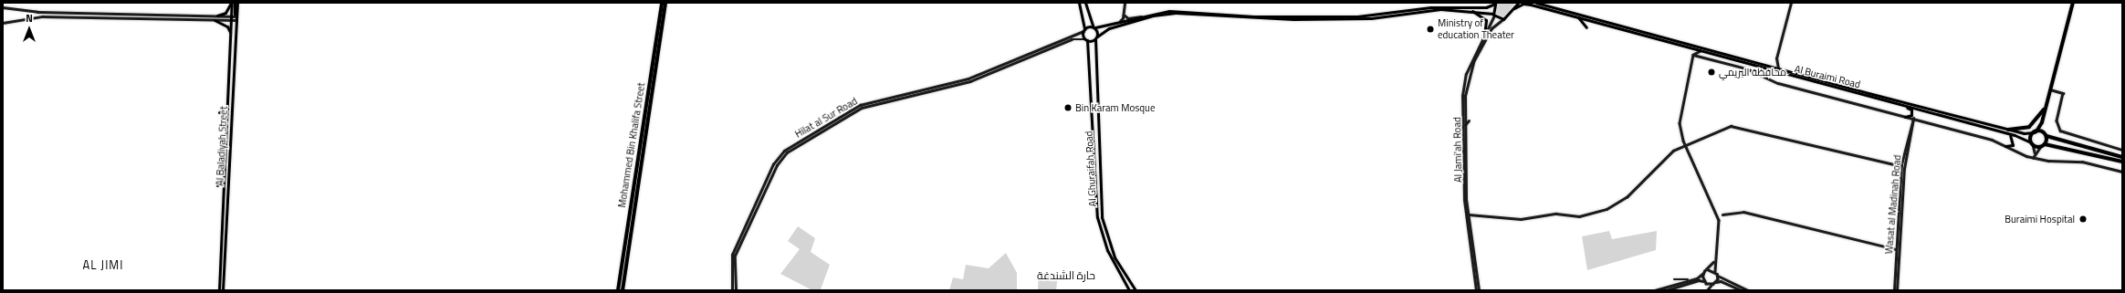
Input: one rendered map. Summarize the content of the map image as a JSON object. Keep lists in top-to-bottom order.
{
  "streets": {
    "highway": ["Mohammed Bin Khalifa Street"],
    "main road": ["Al Buraimi Road", "Al Baladiyah Street", "Al Ghuraifah Road"],
    "street": ["Hilat al Sur Road", "Al Jami'ah Road", "Wasat al Madinah Road"]
  },
  "crossings": [
    ["Hilat al Sur Road", "Al Ghuraifah Road"]
  ],
  "districts": ["AL JIMI", "حارة الشندغة"],
  "places": [
    "Ministry of education Theater",
    "محافظة البريمي",
    "Bin Karam Mosque",
    "Buraimi Hospital"
  ],
  "north": "top"
}
